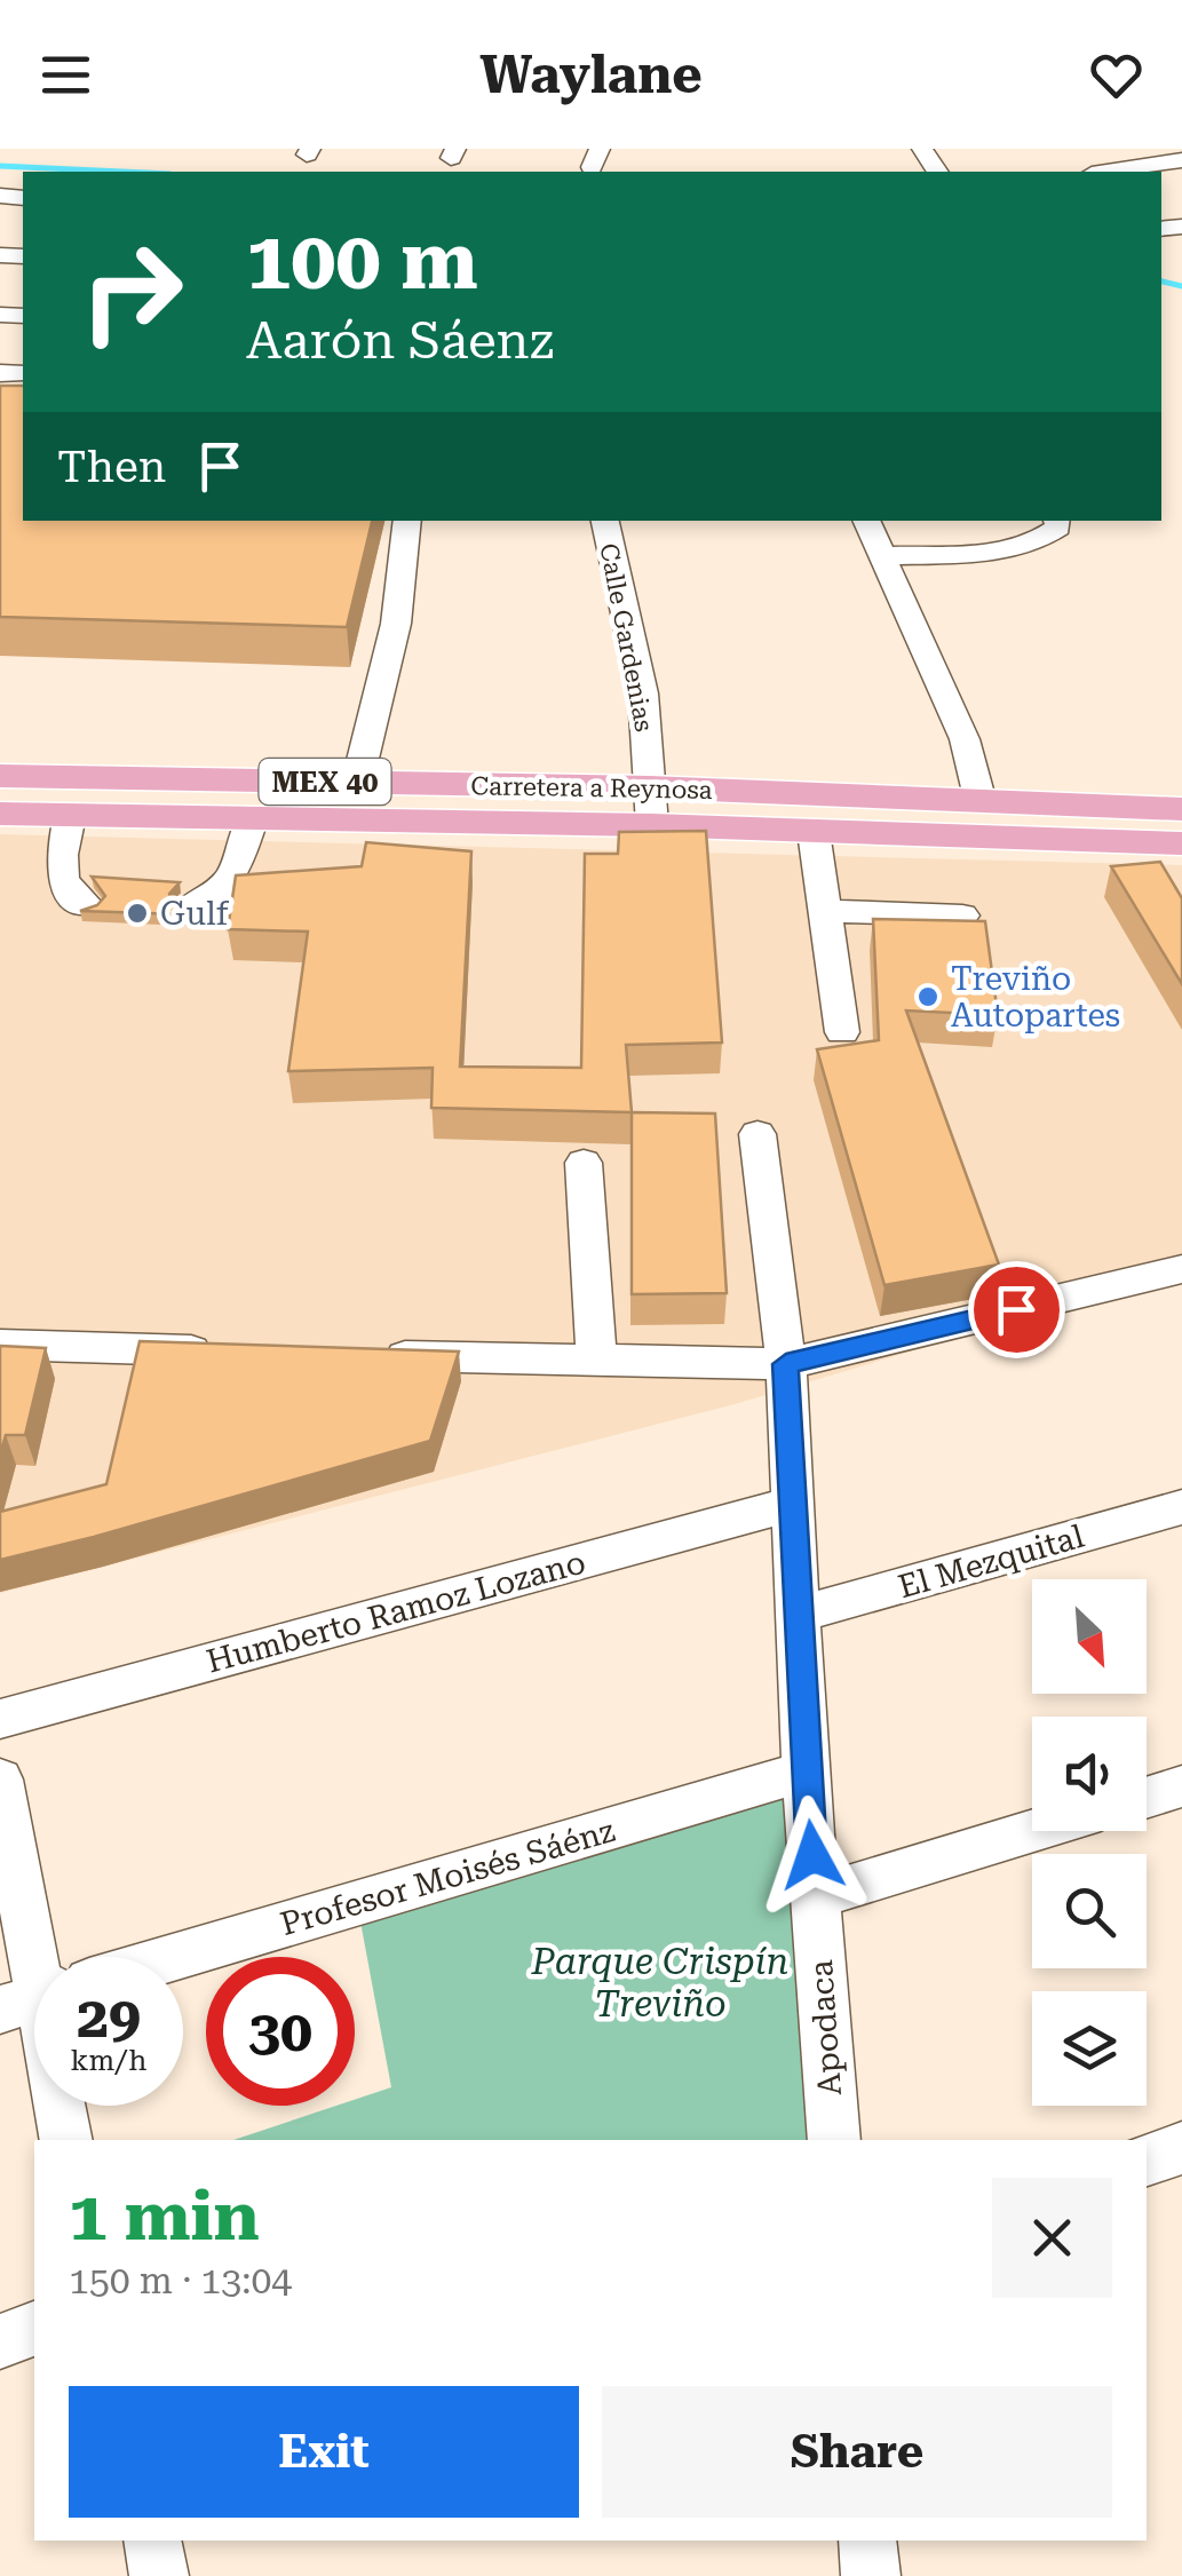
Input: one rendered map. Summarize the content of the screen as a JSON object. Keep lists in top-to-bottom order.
{
  "streets": {
    "main road": ["MEX 40", "Carretera a Reynosa"],
    "street": [
      "Calle Gardenias",
      "El Mezquital",
      "Humberto Ramoz Lozano",
      "Profesor Moisés Sáénz",
      "Apodaca"
    ]
  },
  "crossings": [
    ["Calle Gardenias", "Carretera a Reynosa"],
    ["El Mezquital", "Apodaca"],
    ["Humberto Ramoz Lozano", "Apodaca"],
    ["Profesor Moisés Sáénz", "Apodaca"]
  ],
  "parks": ["Parque Crispín Treviño"],
  "places": ["Gulf", "Treviño Autopartes"],
  "north": "bottom right",
  "page": {
    "header": "Waylane",
    "turn": ["100 m", "Aarón Sáenz"],
    "then": "Then",
    "speed": "29 km/h",
    "limit": "30",
    "heading": ["1 min", "150 m · 13:04"],
    "buttons": ["Exit", "Share"]
  }
}
